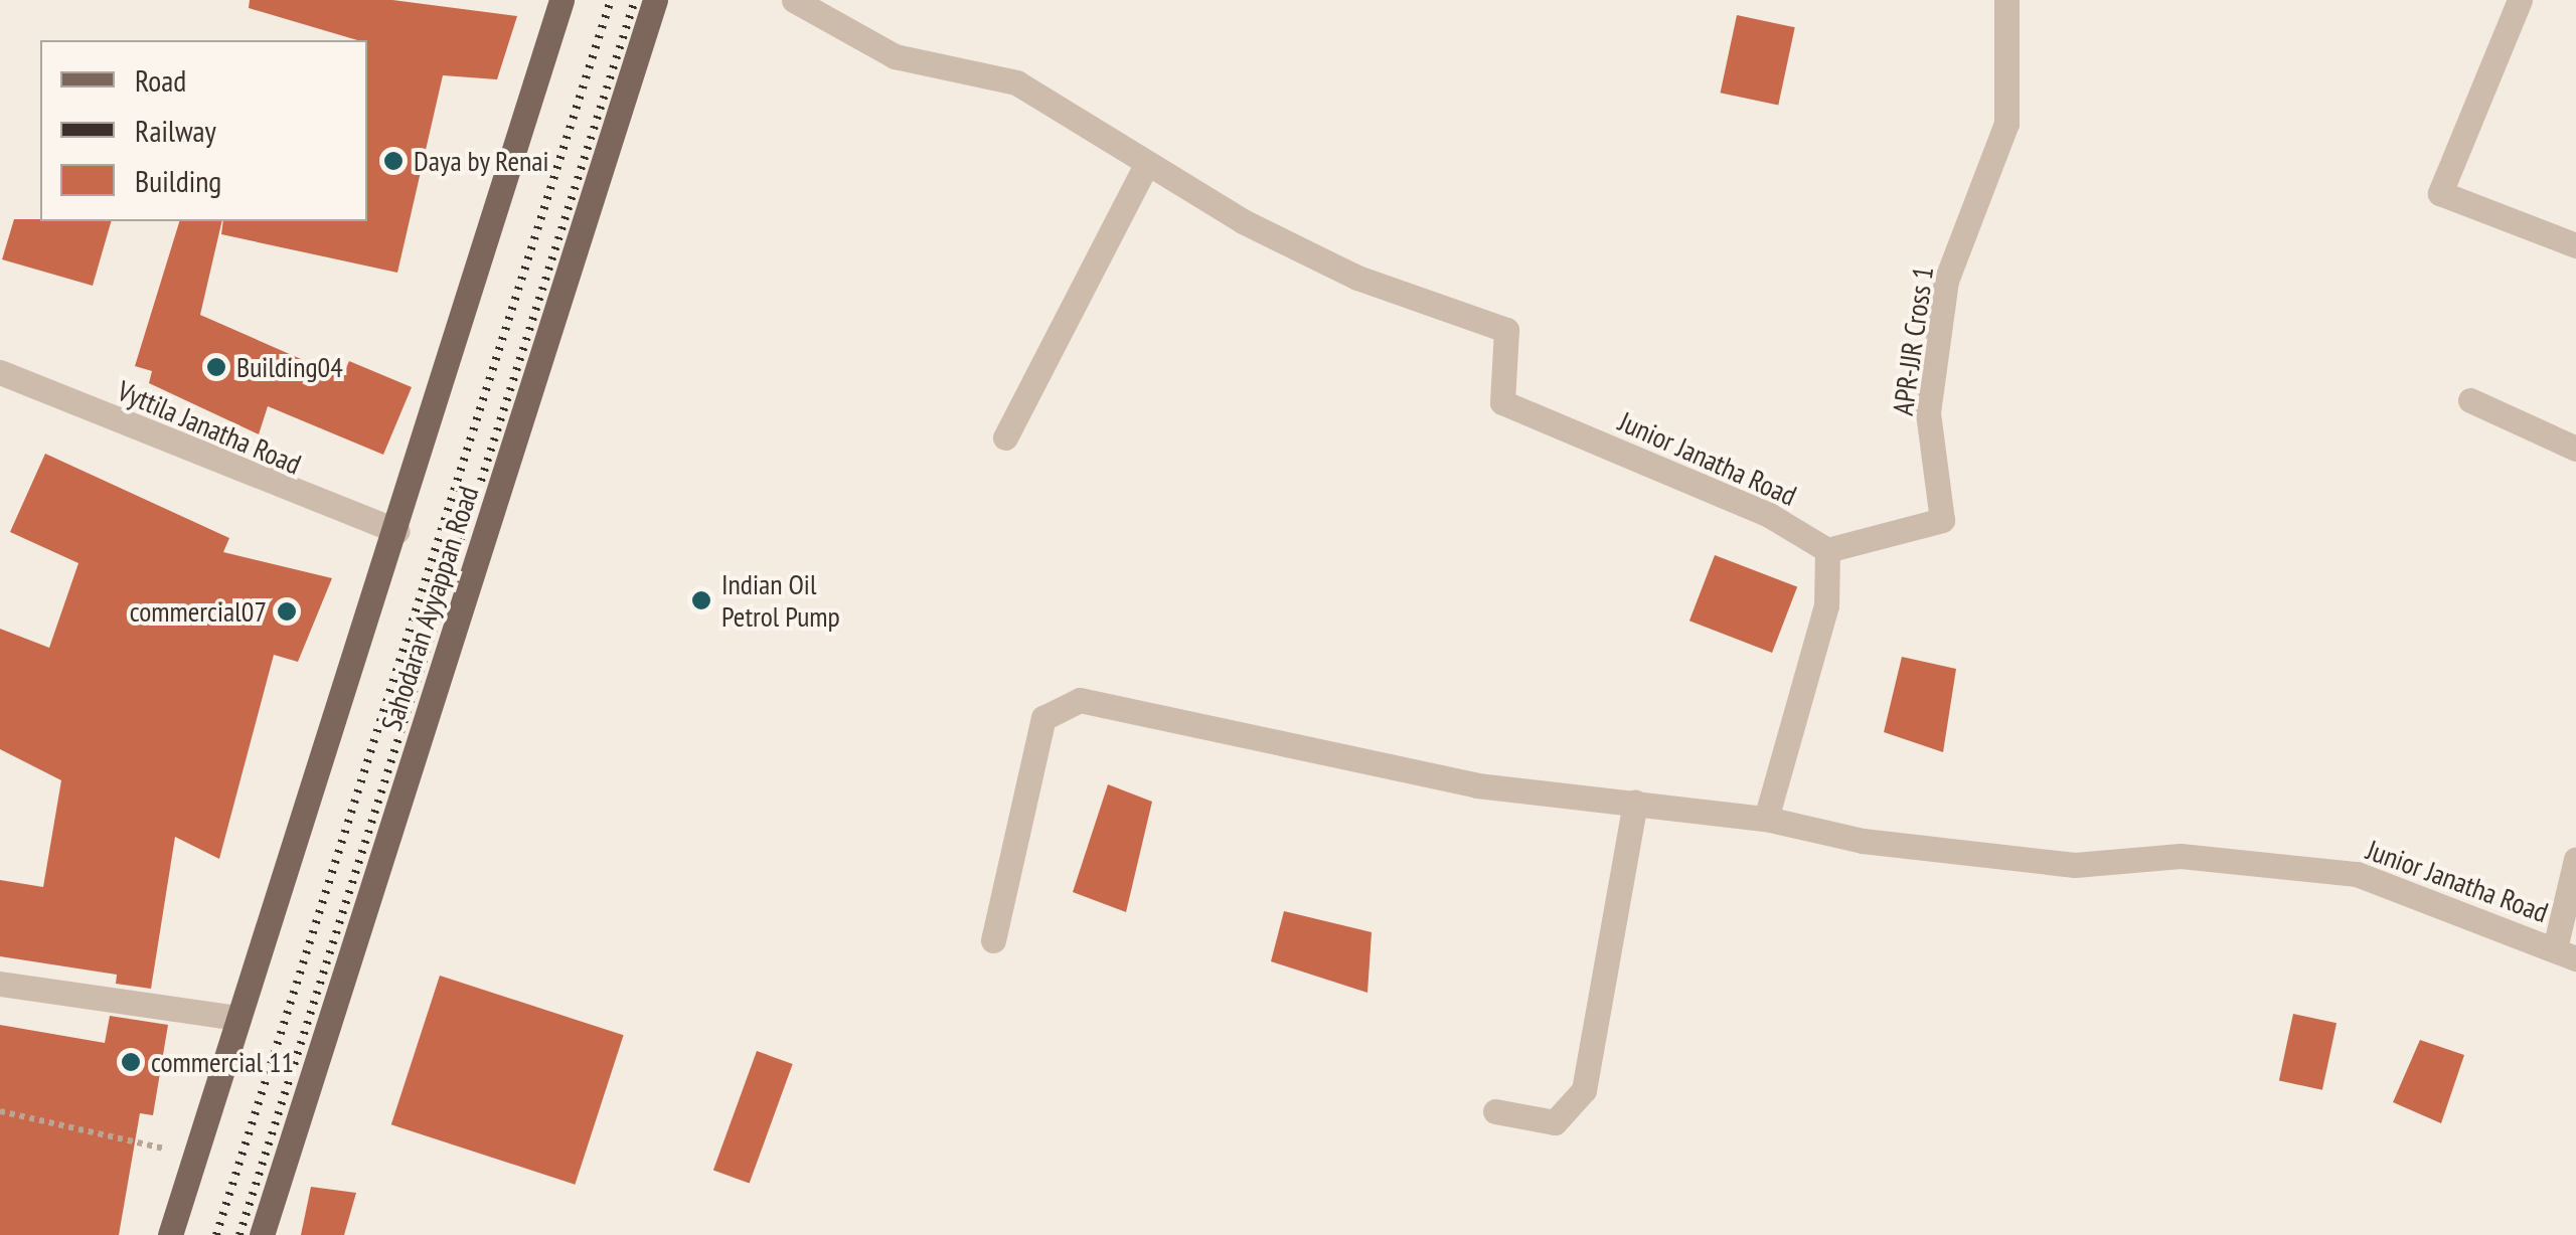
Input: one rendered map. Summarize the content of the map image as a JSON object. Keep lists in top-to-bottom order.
{
  "streets": {
    "main road": ["Sahodaran Ayyappan Road"],
    "street": ["APR-JJR Cross 1", "Vyttila Janatha Road", "Junior Janatha Road"]
  },
  "crossings": [
    ["APR-JJR Cross 1", "Junior Janatha Road"],
    ["Vyttila Janatha Road", "Sahodaran Ayyappan Road"]
  ],
  "places": [
    "Daya by Renai",
    "Building04",
    "Indian Oil Petrol Pump",
    "commercial07",
    "commercial 11"
  ],
  "legend": ["Road", "Railway", "Building"]
}
